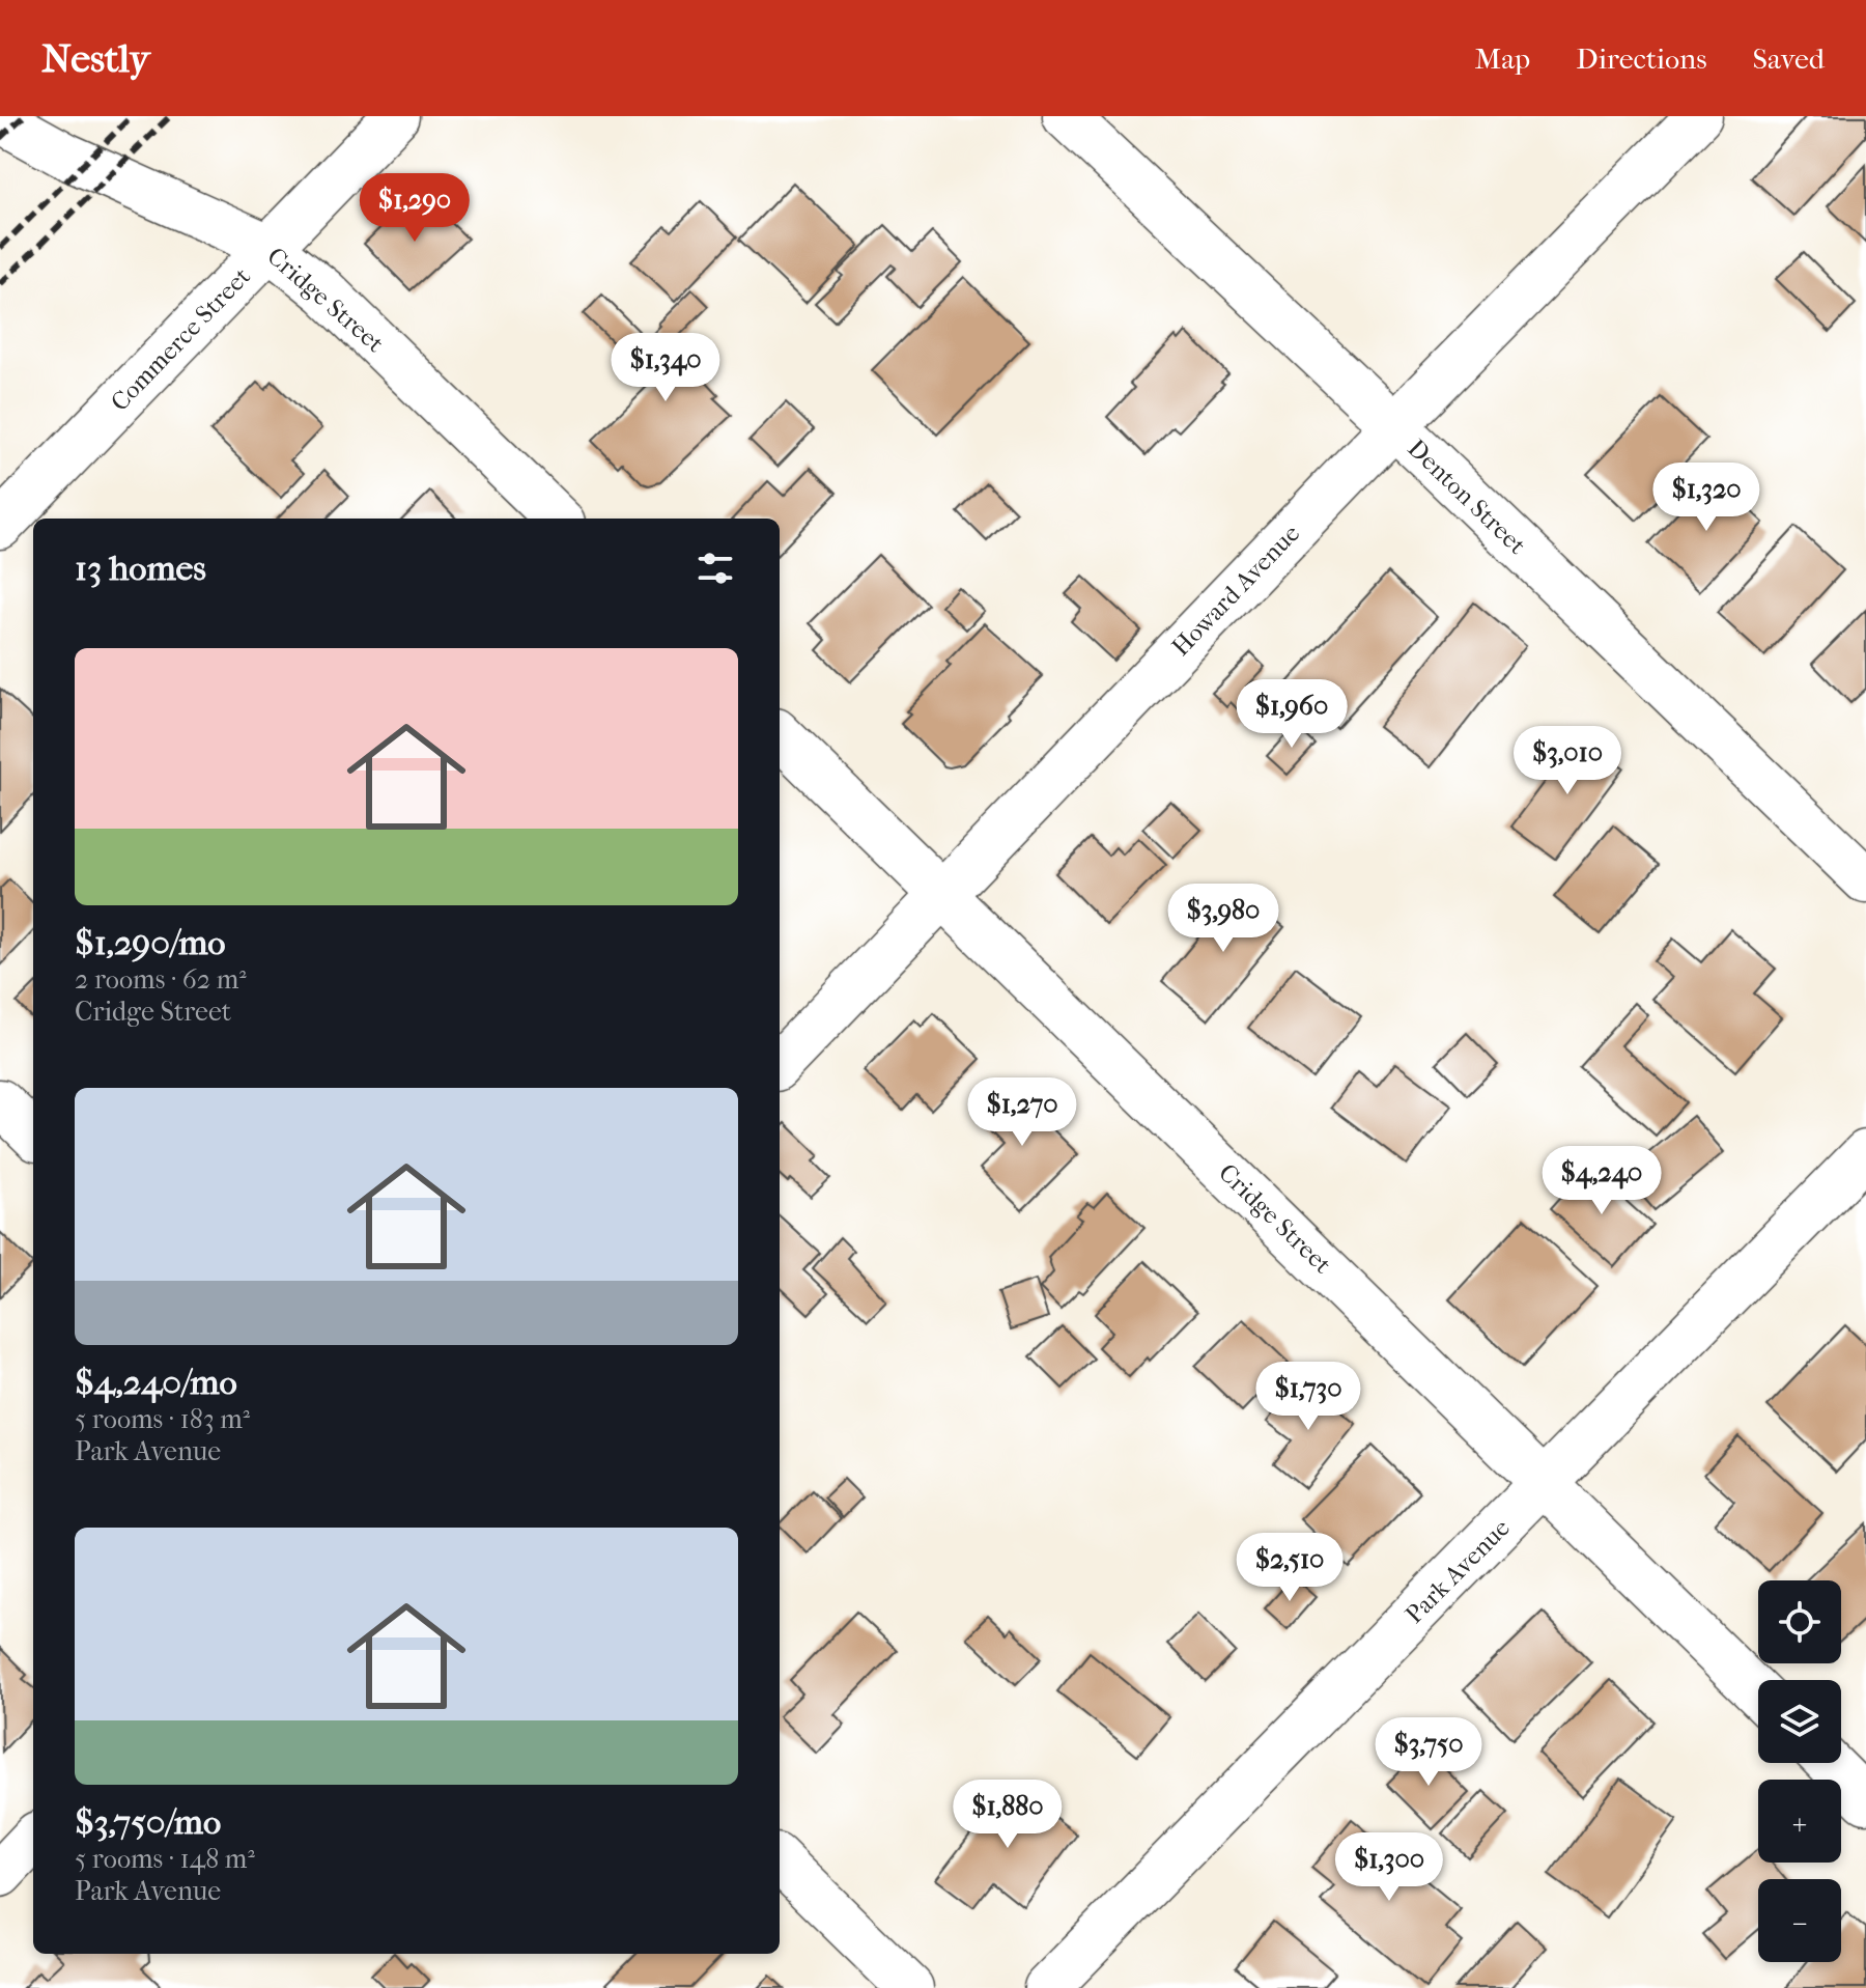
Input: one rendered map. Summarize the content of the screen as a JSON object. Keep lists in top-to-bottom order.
{
  "streets": {
    "street": [
      "Cridge Street",
      "Commerce Street",
      "Denton Street",
      "Howard Avenue",
      "Park Avenue"
    ]
  },
  "crossings": [
    ["Cridge Street", "Commerce Street"],
    ["Cridge Street", "Howard Avenue"],
    ["Cridge Street", "Park Avenue"],
    ["Denton Street", "Howard Avenue"]
  ],
  "page": {
    "header": "Nestly",
    "nav": ["Map", "Directions", "Saved"],
    "price": [
      "$1,290",
      "$1,340",
      "$1,320",
      "$1,960",
      "$3,010",
      "$3,980",
      "$1,270",
      "$4,240",
      "$1,730",
      "$2,510",
      "$3,750",
      "$1,880",
      "$1,300"
    ],
    "heading": "13 homes",
    "list": [
      {
        "name": "$1,290/mo",
        "note": "2 rooms · 62 m² · Cridge Street"
      },
      {
        "name": "$4,240/mo",
        "note": "5 rooms · 183 m² · Park Avenue"
      },
      {
        "name": "$3,750/mo",
        "note": "5 rooms · 148 m² · Park Avenue"
      }
    ],
    "map_buttons": ["+", "−"]
  }
}
